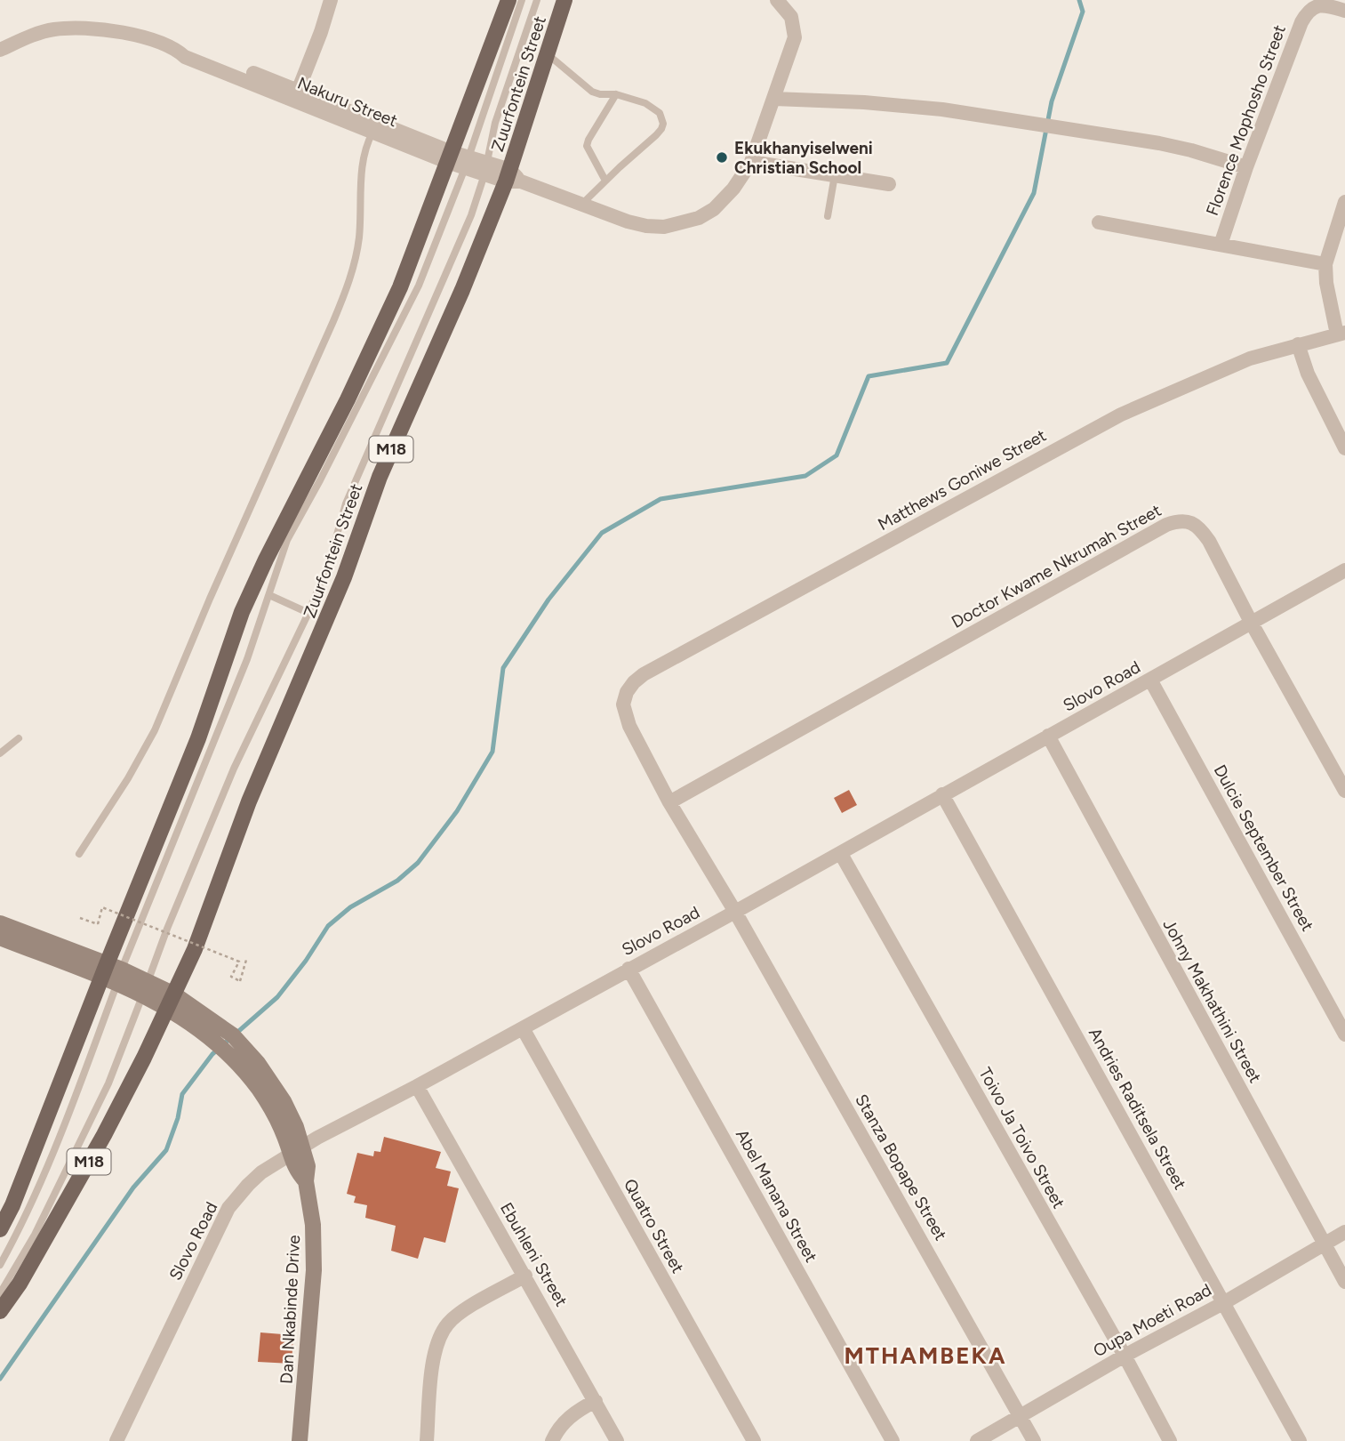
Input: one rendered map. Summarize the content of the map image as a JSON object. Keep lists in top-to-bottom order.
{
  "streets": {
    "main road": ["Zuurfontein Street", "M18"],
    "street": [
      "Nakuru Street",
      "Florence Mophosho Street",
      "Matthews Goniwe Street",
      "Doctor Kwame Nkrumah Street",
      "Slovo Road",
      "Dulcie September Street",
      "Johny Makhathini Street",
      "Andries Raditsela Street",
      "Toivo Ja Toivo Street",
      "Stanza Bopape Street",
      "Abel Manana Street",
      "Quatro Street",
      "Ebuhleni Street",
      "Dan Nkabinde Drive",
      "Oupa Moeti Road"
    ]
  },
  "crossings": [
    ["Zuurfontein Street", "Nakuru Street"],
    ["Zuurfontein Street", "M18"],
    ["Zuurfontein Street", "Dan Nkabinde Drive"],
    ["M18", "Dan Nkabinde Drive"],
    ["Matthews Goniwe Street", "Stanza Bopape Street"],
    ["Doctor Kwame Nkrumah Street", "Slovo Road"],
    ["Doctor Kwame Nkrumah Street", "Stanza Bopape Street"],
    ["Slovo Road", "Dulcie September Street"],
    ["Slovo Road", "Johny Makhathini Street"],
    ["Slovo Road", "Andries Raditsela Street"],
    ["Slovo Road", "Toivo Ja Toivo Street"],
    ["Slovo Road", "Stanza Bopape Street"],
    ["Slovo Road", "Abel Manana Street"],
    ["Slovo Road", "Quatro Street"],
    ["Slovo Road", "Ebuhleni Street"],
    ["Slovo Road", "Dan Nkabinde Drive"],
    ["Johny Makhathini Street", "Oupa Moeti Road"],
    ["Andries Raditsela Street", "Oupa Moeti Road"],
    ["Toivo Ja Toivo Street", "Oupa Moeti Road"],
    ["Stanza Bopape Street", "Oupa Moeti Road"]
  ],
  "districts": ["MTHAMBEKA"],
  "places": ["Ekukhanyiselweni Christian School"]
}
